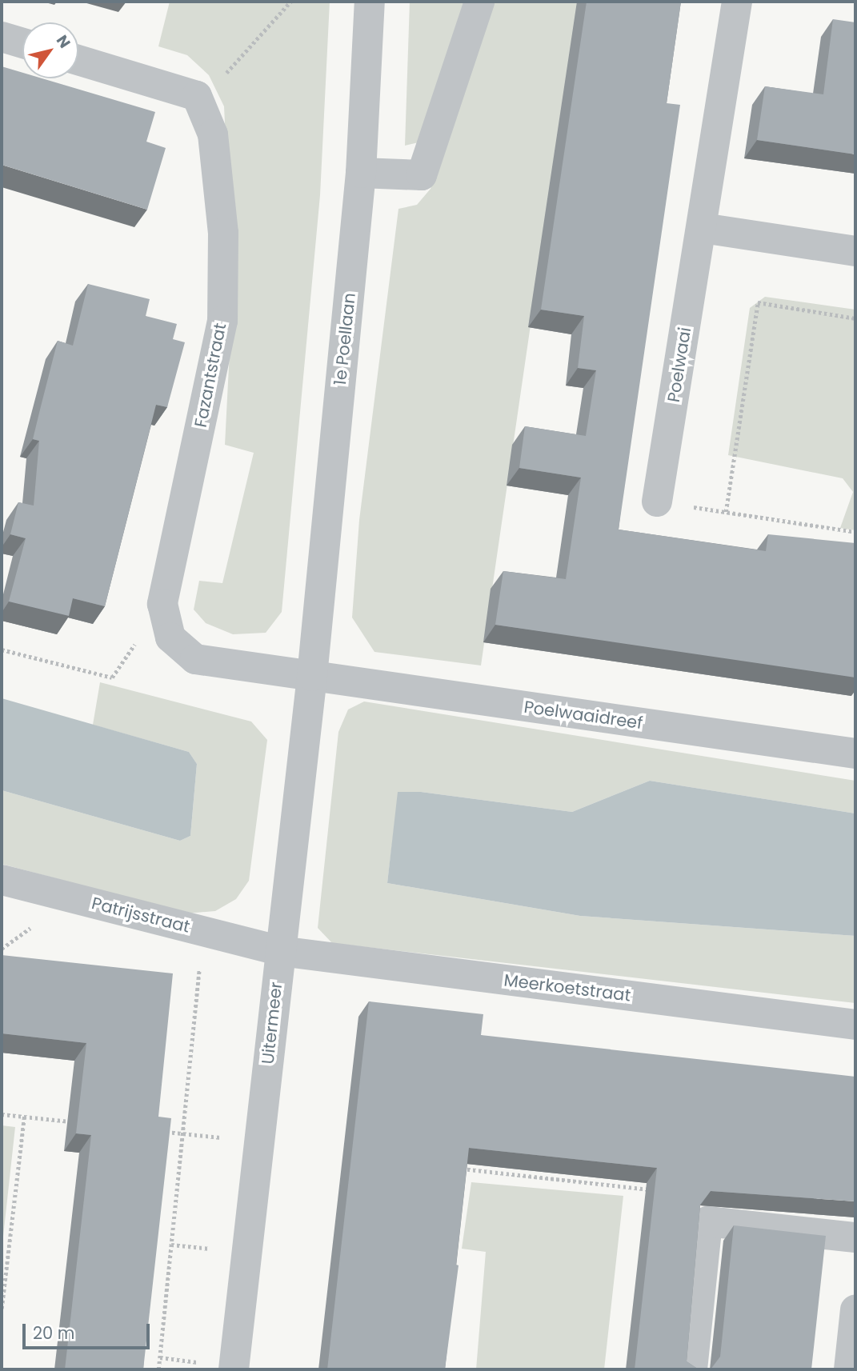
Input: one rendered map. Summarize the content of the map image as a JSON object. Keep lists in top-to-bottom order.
{
  "streets": {
    "street": [
      "1e Poellaan",
      "Poelwaai",
      "Fazantstraat",
      "Poelwaaidreef",
      "Patrijsstraat",
      "Meerkoetstraat",
      "Uitermeer"
    ]
  },
  "crossings": [
    ["1e Poellaan", "Fazantstraat"],
    ["1e Poellaan", "Poelwaaidreef"],
    ["1e Poellaan", "Uitermeer"],
    ["Fazantstraat", "Poelwaaidreef"],
    ["Fazantstraat", "Uitermeer"],
    ["Poelwaaidreef", "Uitermeer"],
    ["Patrijsstraat", "Meerkoetstraat"],
    ["Patrijsstraat", "Uitermeer"],
    ["Meerkoetstraat", "Uitermeer"]
  ],
  "scale_bar": "20 m",
  "north": "top right"
}
